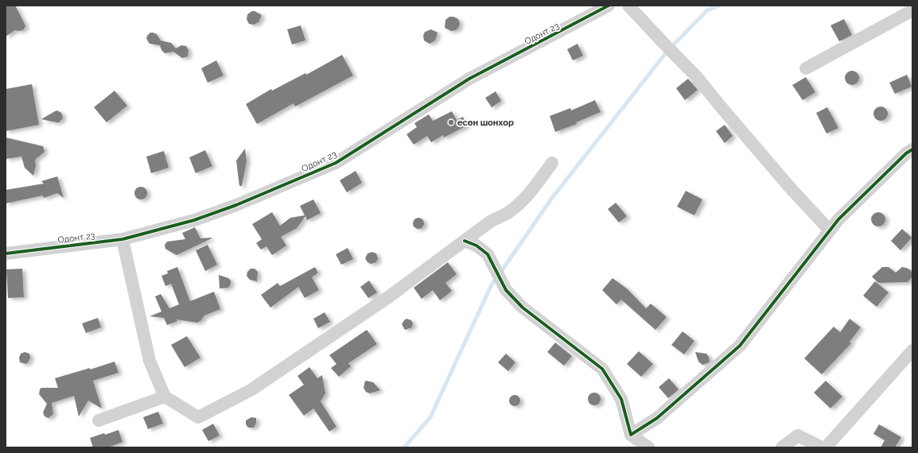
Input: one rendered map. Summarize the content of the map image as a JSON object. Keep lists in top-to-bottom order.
{
  "streets": {
    "street": ["Одонт 23"]
  },
  "places": ["есөн шонхор"]
}
